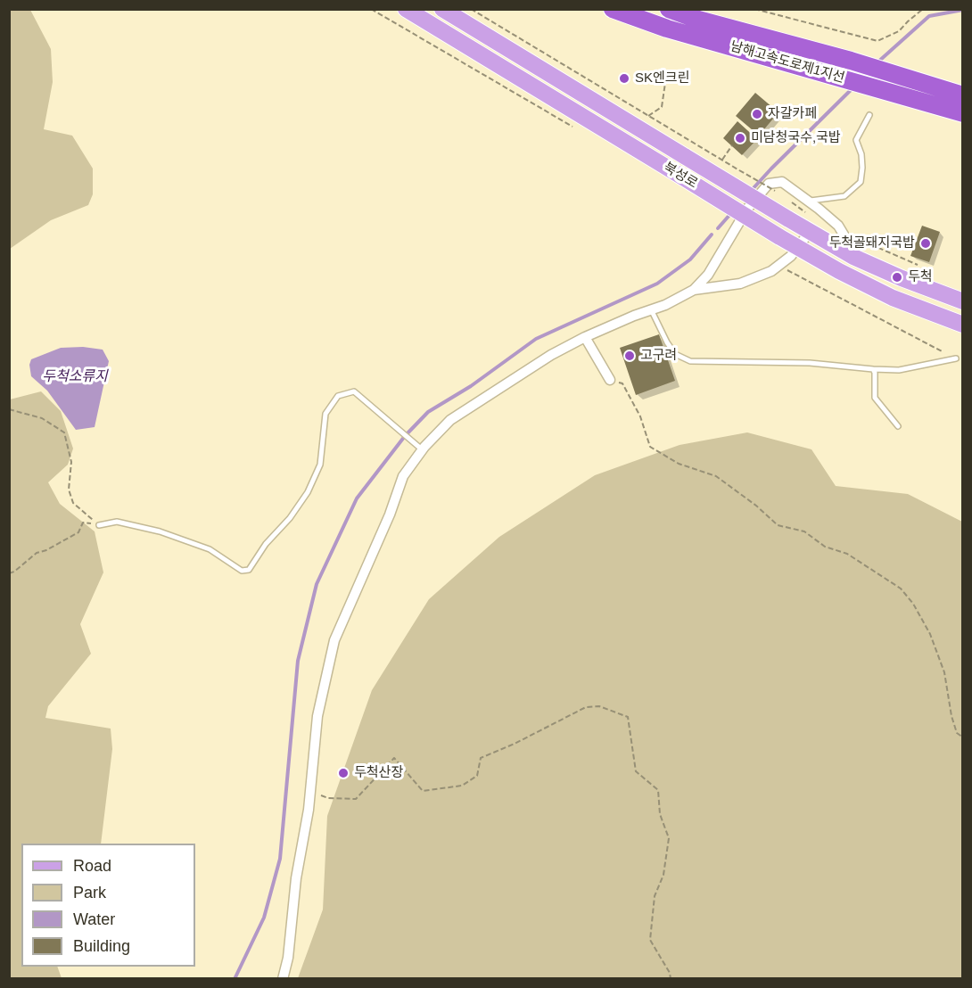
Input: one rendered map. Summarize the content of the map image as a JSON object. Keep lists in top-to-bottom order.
{
  "streets": {
    "highway": ["남해고속도로제1지선"],
    "main road": ["북성로"]
  },
  "water": ["두척소류지"],
  "places": [
    "SK엔크린",
    "자갈카페",
    "미담청국수,국밥",
    "두척골돼지국밥",
    "두척",
    "고구려",
    "두척산장"
  ],
  "legend": [
    "Road",
    "Park",
    "Water",
    "Building"
  ]
}
